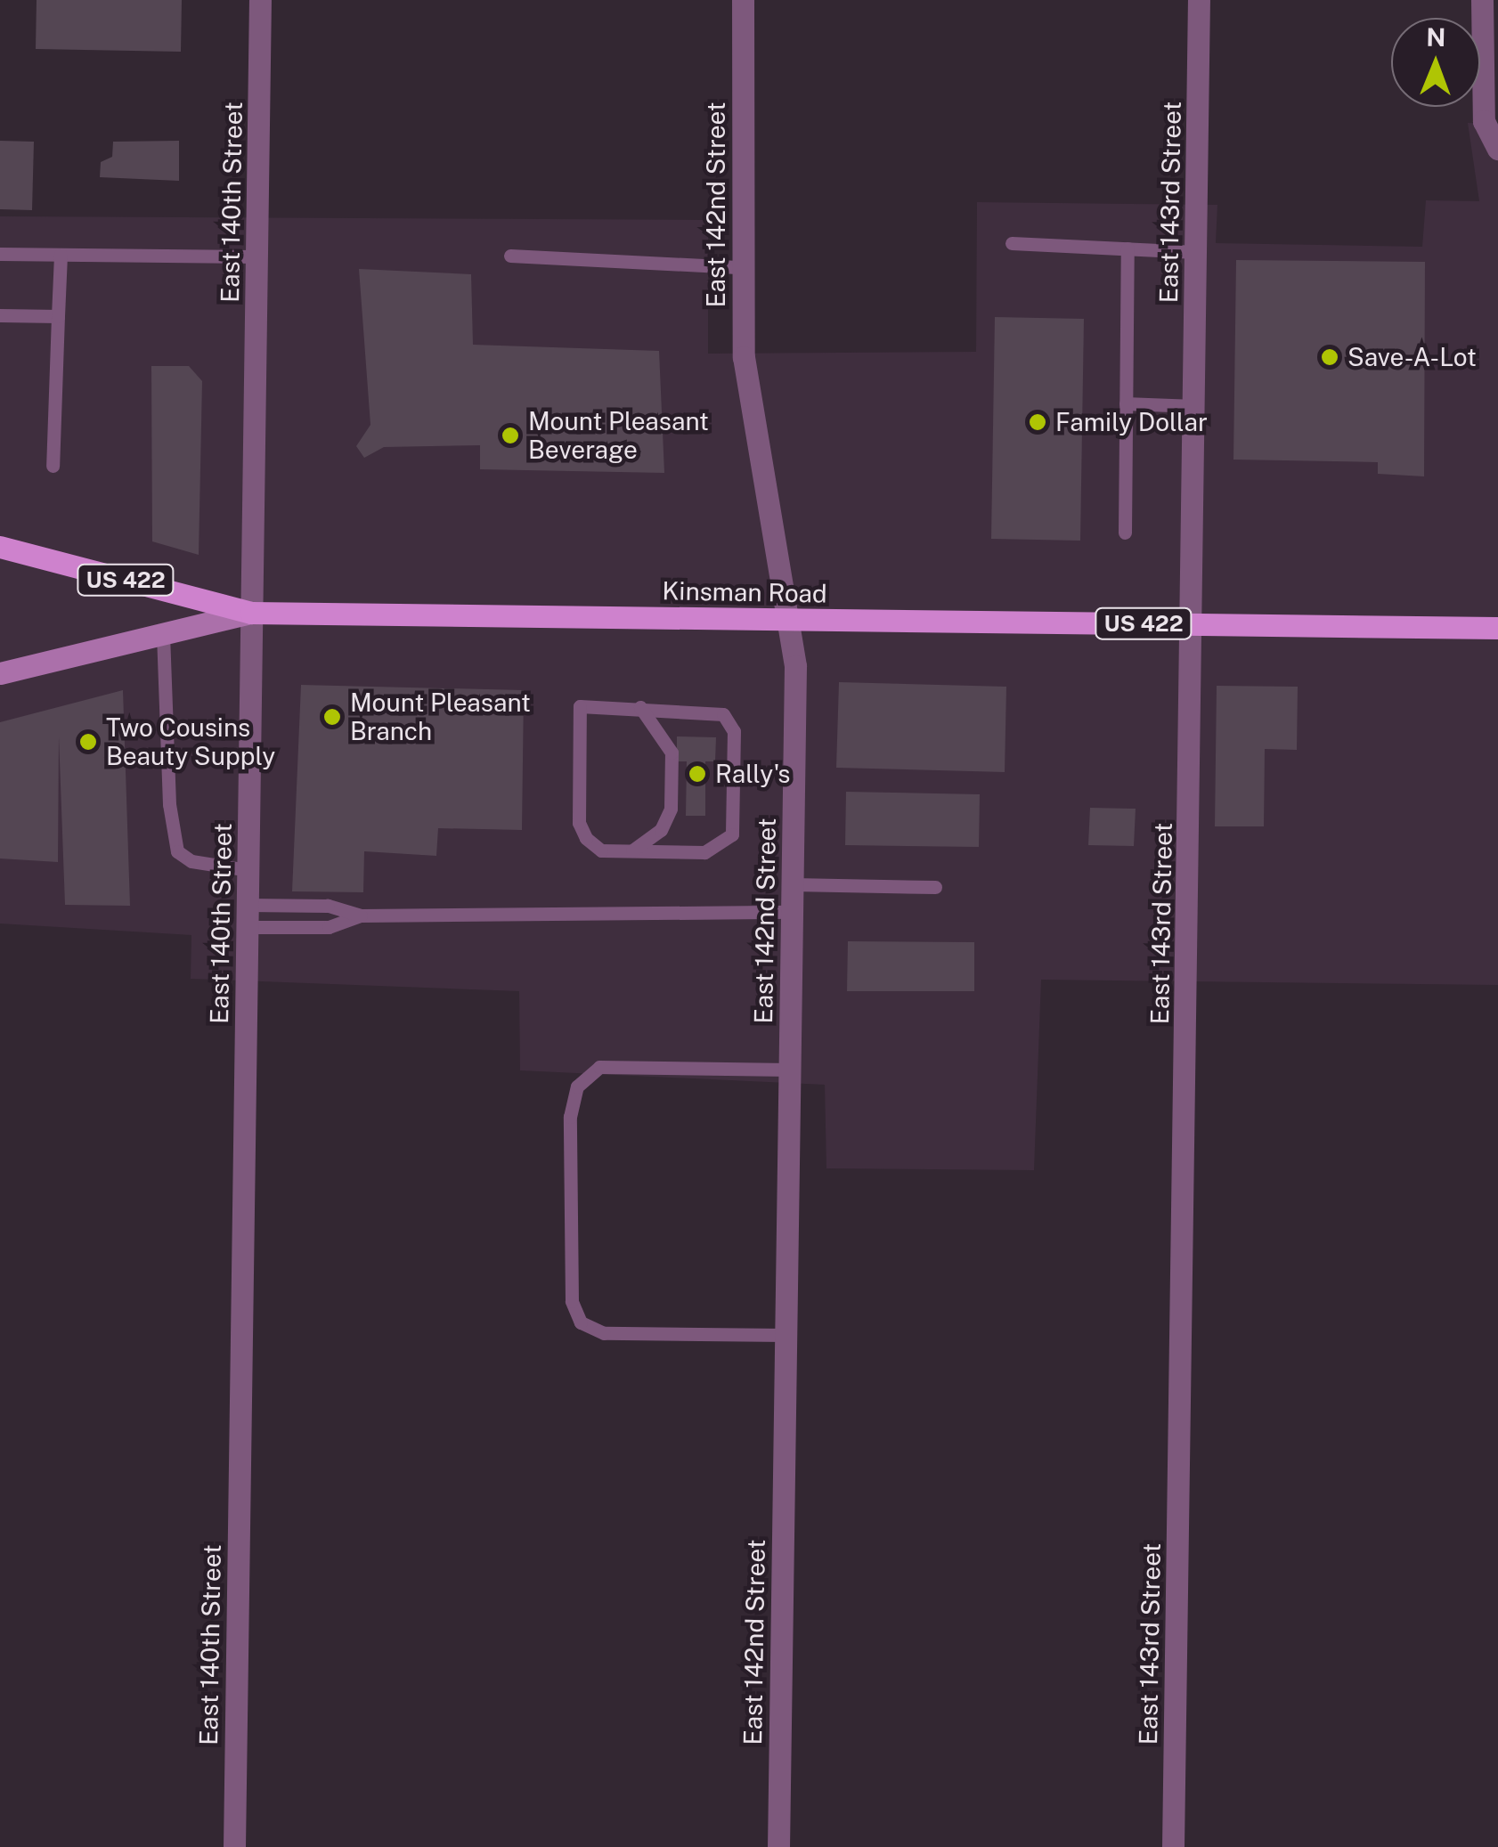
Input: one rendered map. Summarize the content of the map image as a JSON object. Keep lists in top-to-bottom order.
{
  "streets": {
    "main road": ["US 422", "Kinsman Road"],
    "street": ["East 140th Street", "East 143rd Street", "East 142nd Street"]
  },
  "crossings": [
    ["East 140th Street", "Kinsman Road"],
    ["East 143rd Street", "Kinsman Road"],
    ["East 142nd Street", "Kinsman Road"]
  ],
  "places": [
    "Save-A-Lot",
    "Family Dollar",
    "Mount Pleasant Beverage",
    "Mount Pleasant Branch",
    "Two Cousins Beauty Supply",
    "Rally's"
  ],
  "north": "top"
}
